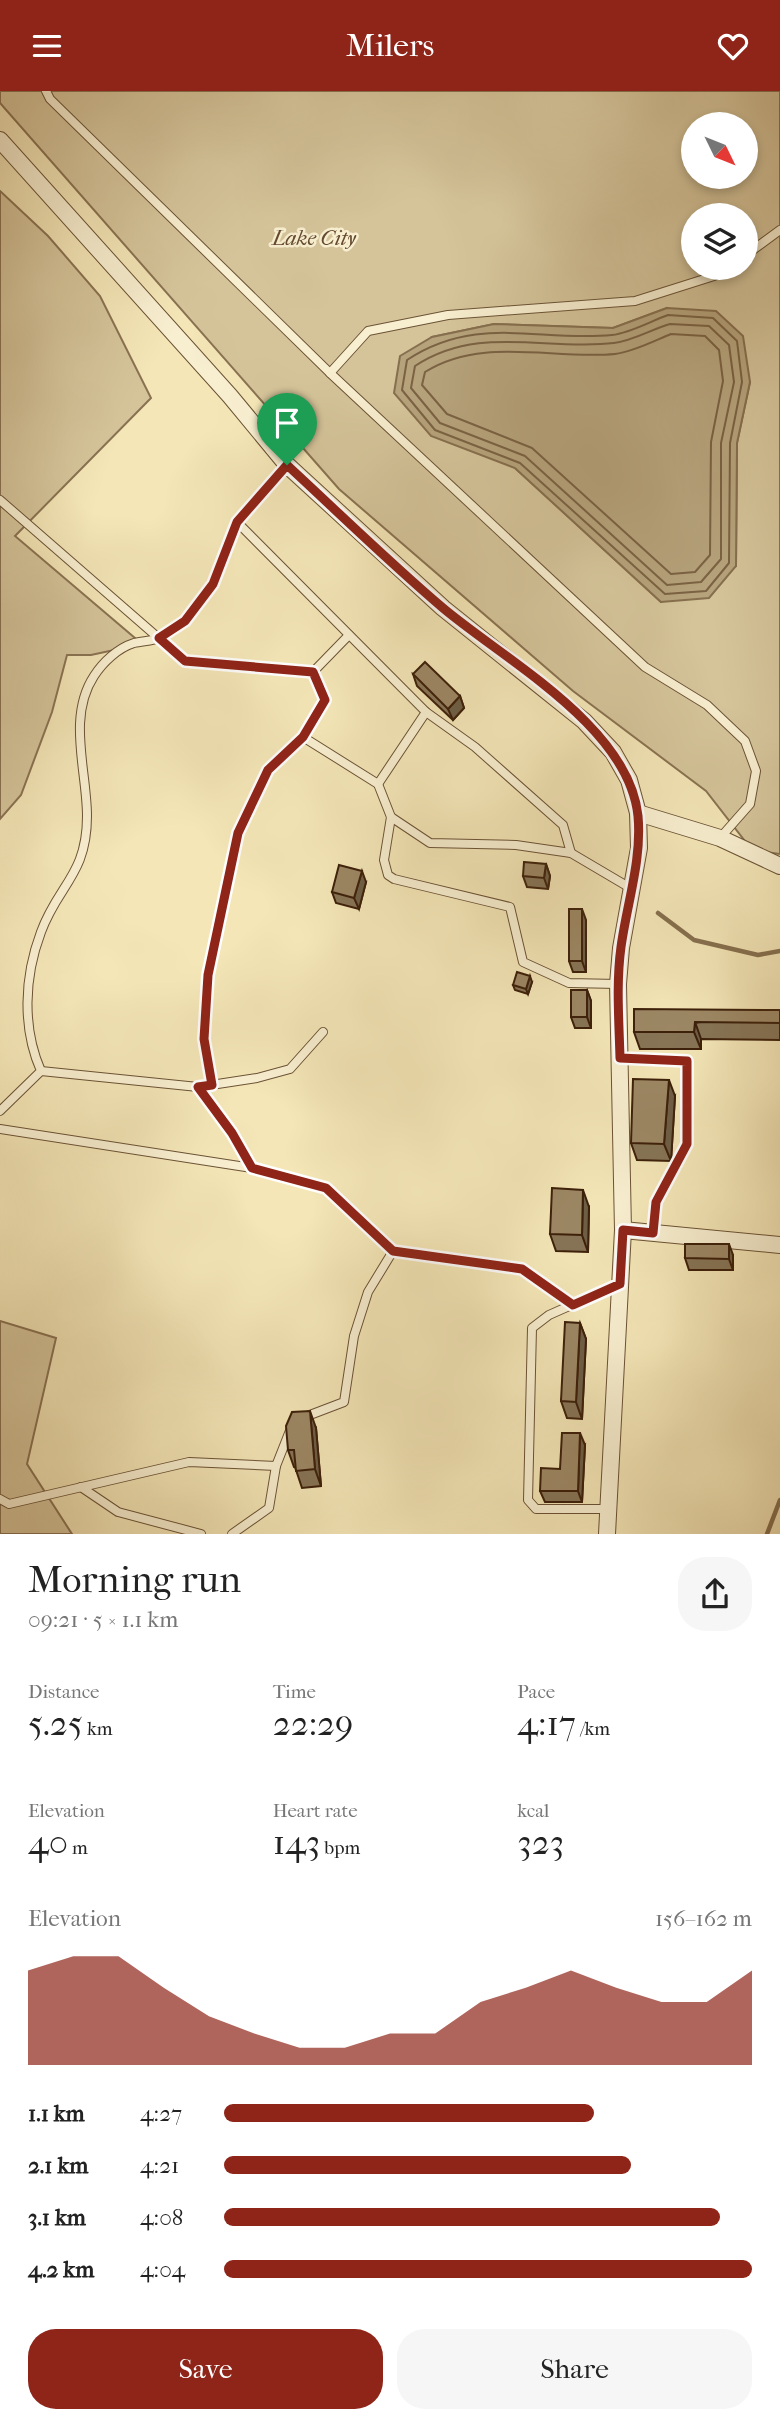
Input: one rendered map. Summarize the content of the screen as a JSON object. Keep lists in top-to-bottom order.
{
  "parks": ["Lake City"],
  "north": "bottom right",
  "page": {
    "header": "Milers",
    "heading": ["Morning run", "09:21 · 5 × 1.1 km"],
    "stats": [
      ["Distance", "5.25 km"],
      ["Time", "22:29"],
      ["Pace", "4:17 /km"],
      ["Elevation", "40 m"],
      ["Heart rate", "143 bpm"],
      ["kcal", "323"]
    ],
    "chart": ["Elevation", "156–162 m"],
    "list": [
      {
        "name": "1.1 km",
        "note": "4:27"
      },
      {
        "name": "2.1 km",
        "note": "4:21"
      },
      {
        "name": "3.1 km",
        "note": "4:08"
      },
      {
        "name": "4.2 km",
        "note": "4:04"
      }
    ],
    "buttons": ["Save", "Share"]
  }
}
